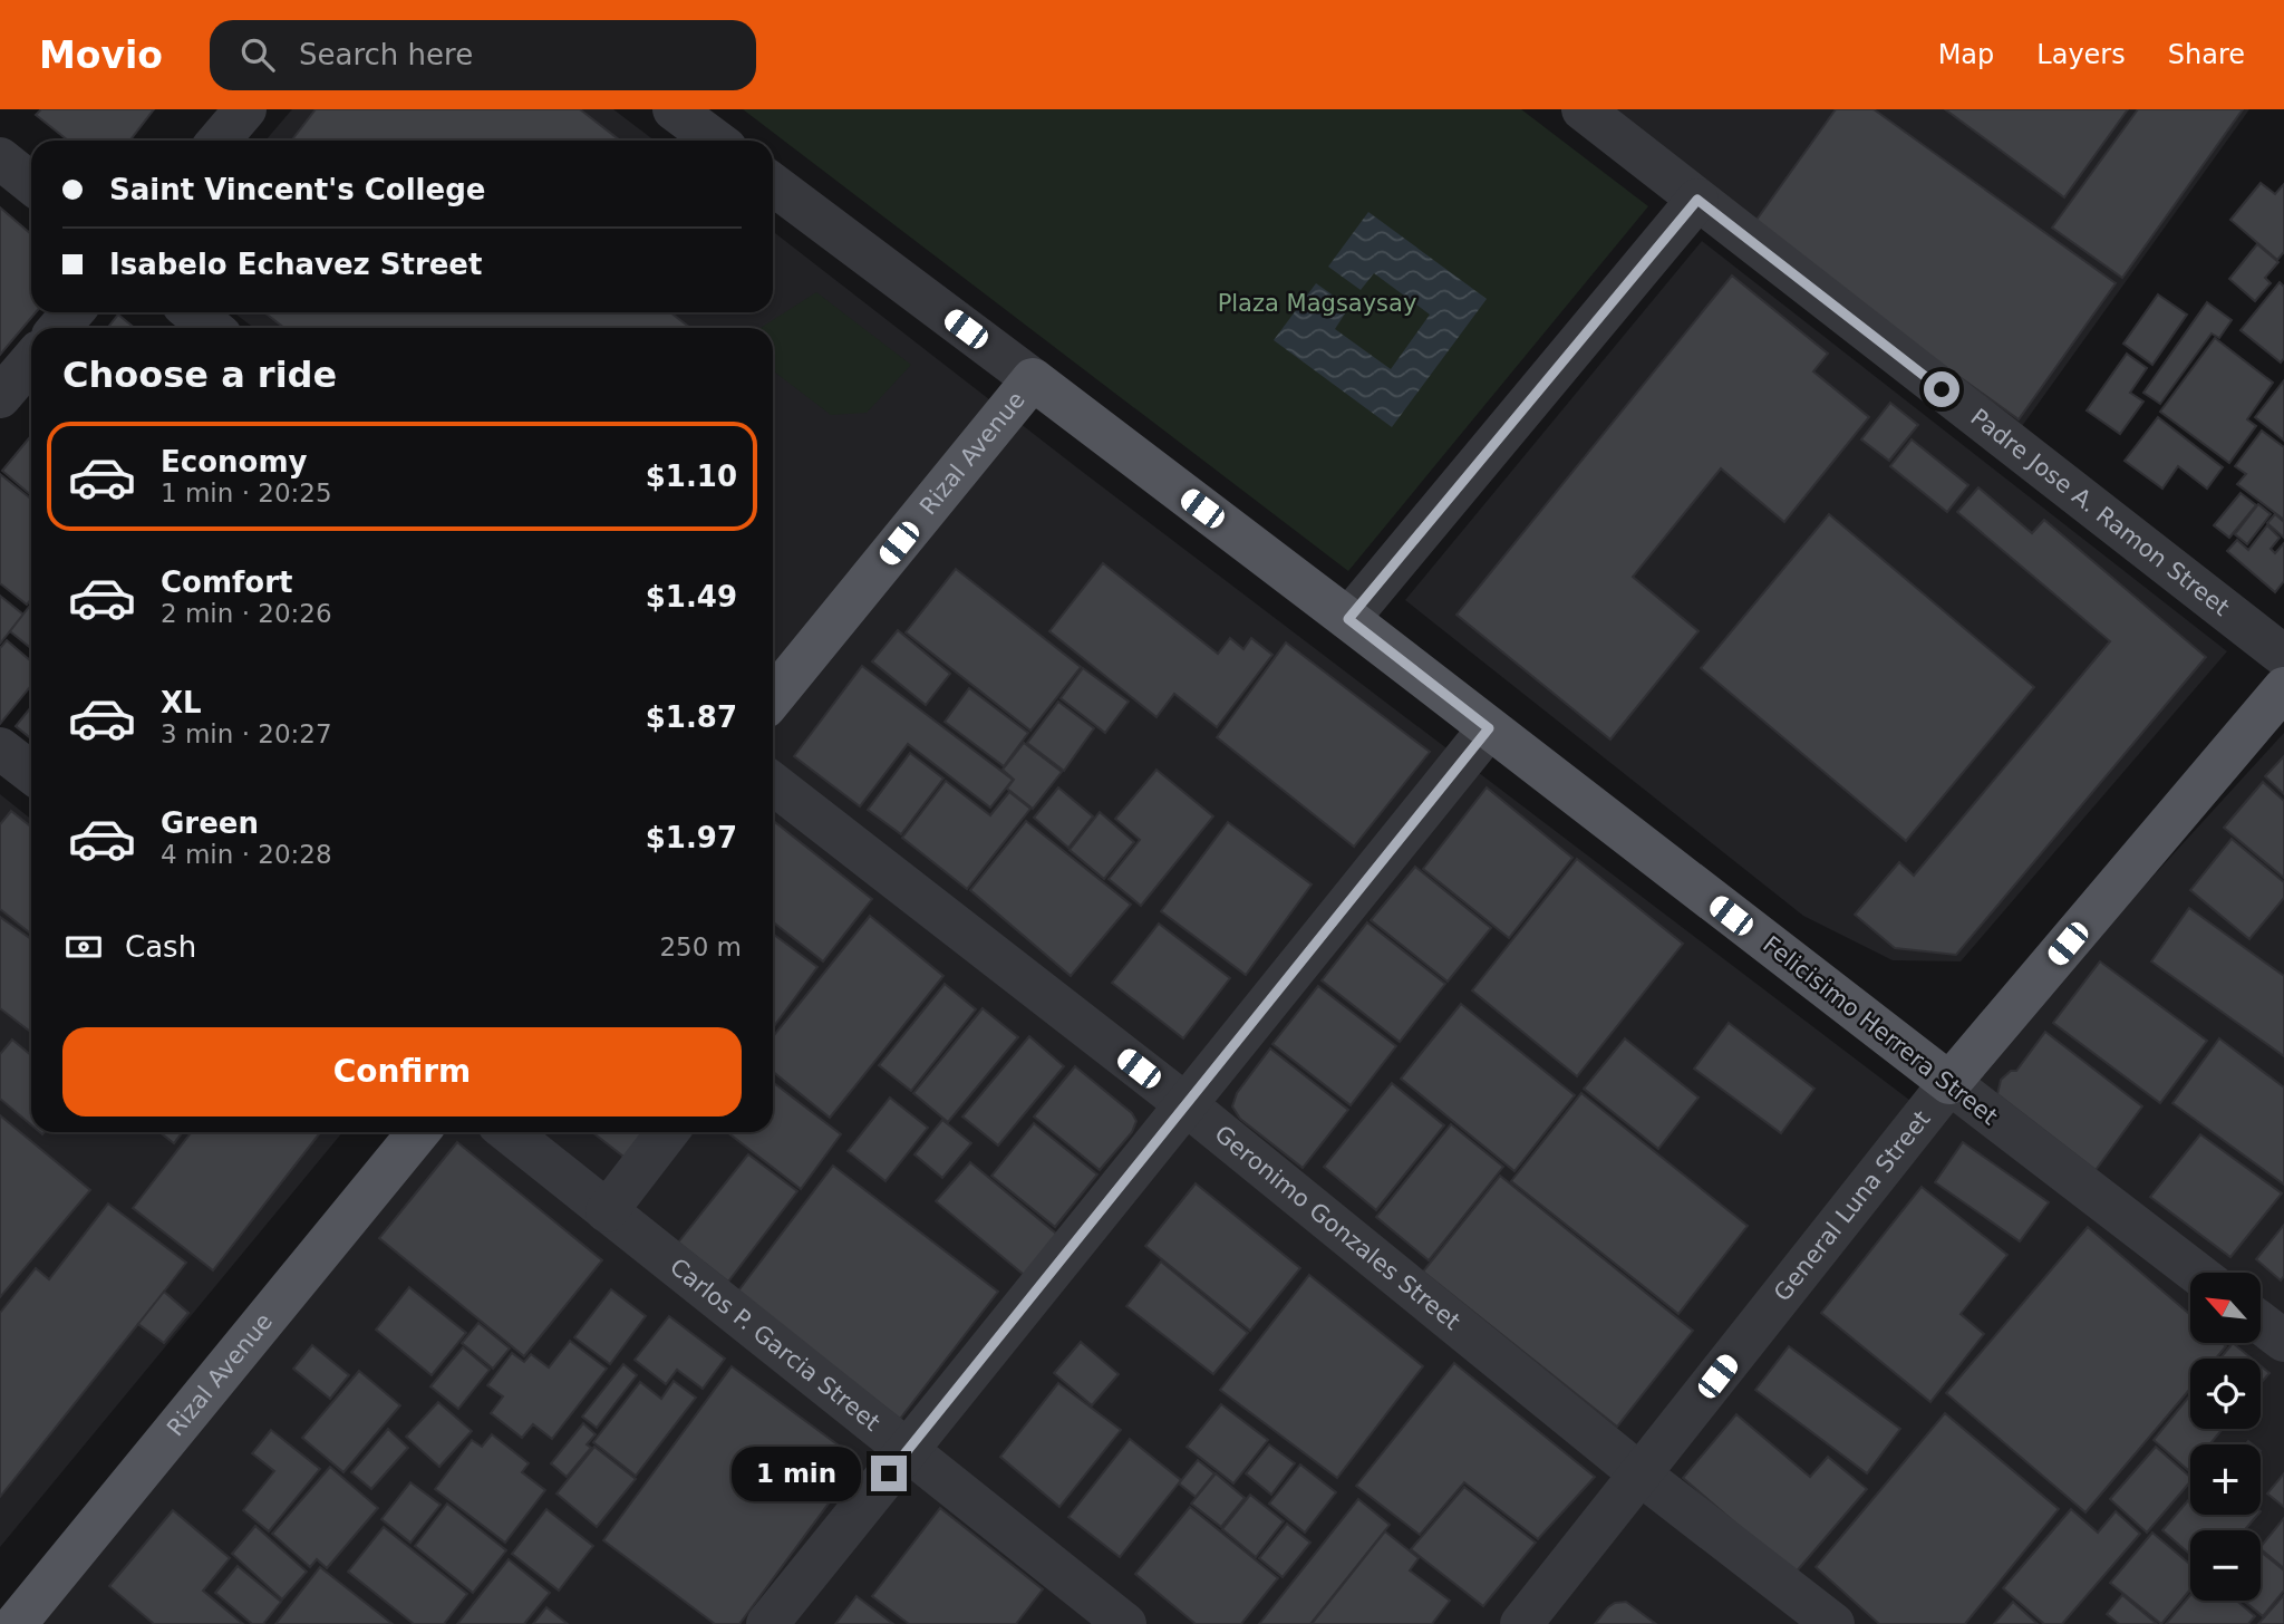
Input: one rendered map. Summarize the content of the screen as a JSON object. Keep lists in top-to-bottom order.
{
  "streets": {
    "main road": ["Rizal Avenue", "Felicisimo Herrera Street", "General Luna Street"],
    "street": ["Padre Jose A. Ramon Street", "Geronimo Gonzales Street", "Carlos P. Garcia Street"]
  },
  "crossings": [
    ["Rizal Avenue", "Felicisimo Herrera Street"],
    ["Felicisimo Herrera Street", "General Luna Street"],
    ["General Luna Street", "Geronimo Gonzales Street"]
  ],
  "parks": ["Plaza Magsaysay"],
  "north": "top left",
  "page": {
    "header": "Movio",
    "search": "Search here",
    "nav": ["Map", "Layers", "Share"],
    "banner": ["Saint Vincent's College", "Isabelo Echavez Street"],
    "heading": "Choose a ride",
    "list": [
      {
        "name": "Economy",
        "note": "1 min · 20:25",
        "value": "$1.10"
      },
      {
        "name": "Comfort",
        "note": "2 min · 20:26",
        "value": "$1.49"
      },
      {
        "name": "XL",
        "note": "3 min · 20:27",
        "value": "$1.87"
      },
      {
        "name": "Green",
        "note": "4 min · 20:28",
        "value": "$1.97"
      }
    ],
    "pay": ["Cash", "250 m"],
    "buttons": "Confirm",
    "map_buttons": ["+", "−"],
    "bubble": "1 min"
  }
}
